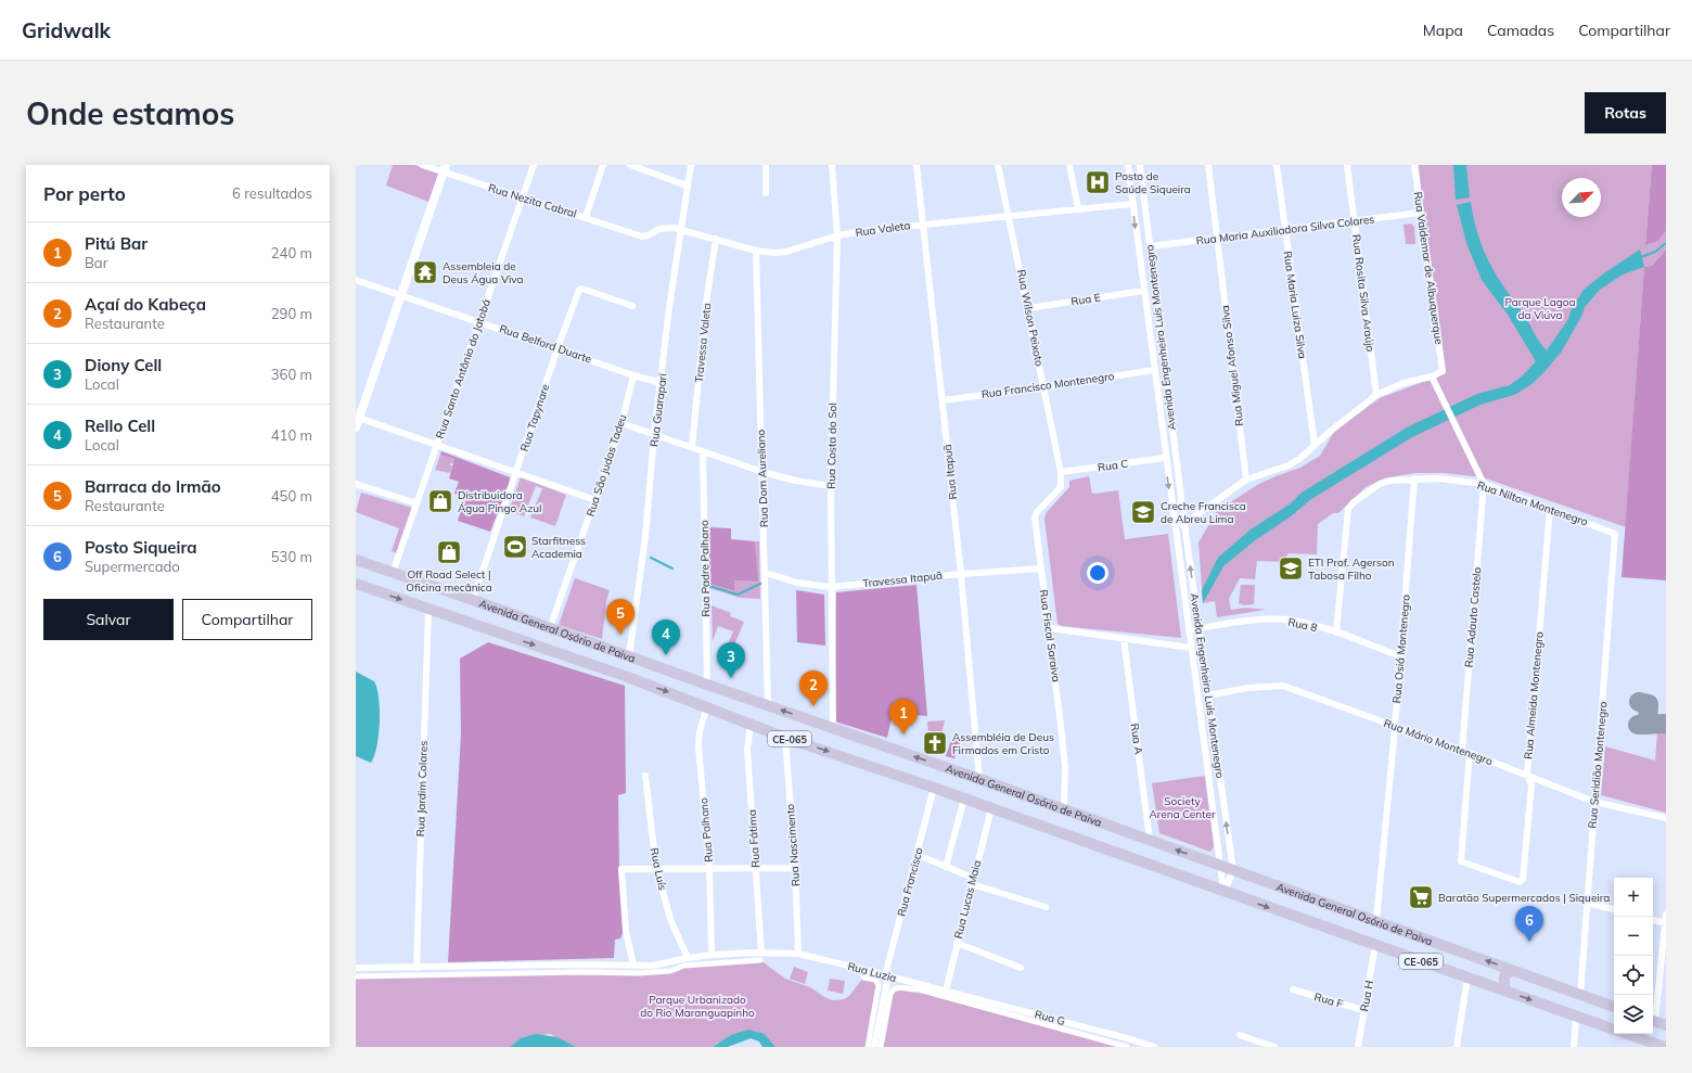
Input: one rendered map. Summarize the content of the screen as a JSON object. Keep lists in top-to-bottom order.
{
  "streets": {
    "main road": ["Avenida General Osório de Paiva", "CE-065"],
    "street": [
      "Rua Nezita Cabral",
      "Rua Valeta",
      "Rua Maria Auxiliadora Silva Colares",
      "Rua Valdemar de Albuquerque",
      "Rua Rosita Silva Araújo",
      "Rua E",
      "Rua Maria Luiza Silva",
      "Rua Wilson Peixoto",
      "Avenida Engenheiro Luís Montenegro",
      "Travessa Valeta",
      "Rua Belford Duarte",
      "Rua Miguel Afonso Silva",
      "Rua Santo Antônio do Jatobá",
      "Rua Francisco Montenegro",
      "Rua Guarapari",
      "Rua Tapynare",
      "Rua Costa do Sol",
      "Rua São judas Tadeu",
      "Rua C",
      "Rua Itapuã",
      "Rua Dom Aureliano",
      "Rua Nilton Montenegro",
      "Rua Padre Palhano",
      "Travessa Itapuã",
      "Rua Adauto Castelo",
      "Rua 8",
      "Rua Fiscal Saraiva",
      "Rua Osiá Montenegro",
      "Rua Almeida Montenegro",
      "Rua A",
      "Rua Mário Montenegro",
      "Rua Seridião Montenegro",
      "Rua Jardim Colares",
      "Rua Palhano",
      "Rua Fátima",
      "Rua Nascimento",
      "Rua Luís",
      "Rua Francisco",
      "Rua Lucas Maia",
      "Rua Luzia",
      "Rua H",
      "Rua F",
      "Rua G"
    ]
  },
  "crossings": [
    ["Rua Nezita Cabral", "Rua Valeta"],
    ["Rua Nezita Cabral", "Rua Santo Antônio do Jatobá"],
    ["Rua Valeta", "Rua Wilson Peixoto"],
    ["Rua Valeta", "Avenida Engenheiro Luís Montenegro"],
    ["Rua Valeta", "Travessa Valeta"],
    ["Rua Valeta", "Rua Guarapari"],
    ["Rua Valeta", "Rua Costa do Sol"],
    ["Rua Valeta", "Rua Itapuã"],
    ["Rua Valeta", "Rua Dom Aureliano"],
    ["Rua Maria Auxiliadora Silva Colares", "Rua Valdemar de Albuquerque"],
    ["Rua Maria Auxiliadora Silva Colares", "Rua Rosita Silva Araújo"],
    ["Rua Maria Auxiliadora Silva Colares", "Rua Maria Luiza Silva"],
    ["Rua Maria Auxiliadora Silva Colares", "Avenida Engenheiro Luís Montenegro"],
    ["Rua Maria Auxiliadora Silva Colares", "Rua Miguel Afonso Silva"],
    ["Rua E", "Rua Wilson Peixoto"],
    ["Rua E", "Avenida Engenheiro Luís Montenegro"],
    ["Rua Wilson Peixoto", "Rua Francisco Montenegro"],
    ["Rua Wilson Peixoto", "Rua C"],
    ["Rua Wilson Peixoto", "Rua Fiscal Saraiva"],
    ["Avenida Engenheiro Luís Montenegro", "Rua Francisco Montenegro"],
    ["Avenida Engenheiro Luís Montenegro", "Rua C"],
    ["Avenida Engenheiro Luís Montenegro", "Rua 8"],
    ["Avenida Engenheiro Luís Montenegro", "Avenida General Osório de Paiva"],
    ["Avenida Engenheiro Luís Montenegro", "Rua Mário Montenegro"],
    ["Rua Belford Duarte", "Rua Santo Antônio do Jatobá"],
    ["Rua Belford Duarte", "Rua Guarapari"],
    ["Rua Belford Duarte", "Rua Tapynare"],
    ["Rua Belford Duarte", "Rua São judas Tadeu"],
    ["Rua Santo Antônio do Jatobá", "Avenida General Osório de Paiva"],
    ["Rua Francisco Montenegro", "Rua Itapuã"],
    ["Rua Guarapari", "Avenida General Osório de Paiva"],
    ["Rua Tapynare", "Avenida General Osório de Paiva"],
    ["Rua Costa do Sol", "Travessa Itapuã"],
    ["Rua Costa do Sol", "Avenida General Osório de Paiva"],
    ["Rua São judas Tadeu", "Avenida General Osório de Paiva"],
    ["Rua C", "Rua Fiscal Saraiva"],
    ["Rua Itapuã", "Travessa Itapuã"],
    ["Rua Itapuã", "Avenida General Osório de Paiva"],
    ["Rua Dom Aureliano", "Travessa Itapuã"],
    ["Rua Dom Aureliano", "Avenida General Osório de Paiva"],
    ["Rua Nilton Montenegro", "Rua Adauto Castelo"],
    ["Rua Nilton Montenegro", "Rua 8"],
    ["Rua Nilton Montenegro", "Rua Osiá Montenegro"],
    ["Rua Nilton Montenegro", "Rua Almeida Montenegro"],
    ["Rua Nilton Montenegro", "Rua Seridião Montenegro"],
    ["Rua Padre Palhano", "Avenida General Osório de Paiva"],
    ["Travessa Itapuã", "Rua Fiscal Saraiva"],
    ["Rua Adauto Castelo", "Rua Mário Montenegro"],
    ["Rua 8", "Rua Osiá Montenegro"],
    ["Avenida General Osório de Paiva", "Rua Fiscal Saraiva"],
    ["Avenida General Osório de Paiva", "Rua Osiá Montenegro"],
    ["Avenida General Osório de Paiva", "Rua A"],
    ["Avenida General Osório de Paiva", "Rua Seridião Montenegro"],
    ["Avenida General Osório de Paiva", "Rua Jardim Colares"],
    ["Avenida General Osório de Paiva", "Rua Palhano"],
    ["Avenida General Osório de Paiva", "Rua Fátima"],
    ["Avenida General Osório de Paiva", "Rua Nascimento"],
    ["Avenida General Osório de Paiva", "Rua Francisco"],
    ["Avenida General Osório de Paiva", "Rua Lucas Maia"],
    ["Avenida General Osório de Paiva", "Rua H"],
    ["Rua Osiá Montenegro", "Rua Mário Montenegro"],
    ["Rua Almeida Montenegro", "Rua Mário Montenegro"],
    ["Rua Mário Montenegro", "Rua Seridião Montenegro"],
    ["Rua Nascimento", "Rua Luzia"],
    ["Rua Francisco", "Rua Luzia"],
    ["Rua Lucas Maia", "Rua Luzia"],
    ["Rua Lucas Maia", "Rua G"],
    ["Rua Luzia", "Rua G"],
    ["Rua H", "Rua F"]
  ],
  "parks": ["Parque Lagoa da Viúva", "Society Arena Center", "Parque Urbanizado do Rio Maranguapinho"],
  "places": {
    "hospital": ["Posto de Saúde Siqueira"],
    "temple": ["Assembleia de Deus Água Viva"],
    "shop": ["Distribuidora Água Pingo Azul", "Off Road Select | Oficina mecânica"],
    "school or university": ["Creche Francisca de Abreu Lima", "ETI Prof. Agerson Tabosa Filho"],
    "sports": ["Starfitness Academia"],
    "church": ["Assembléia de Deus Firmados em Cristo"],
    "supermarket": ["Baratão Supermercados | Siqueira"]
  },
  "north": "top right",
  "page": {
    "header": "Gridwalk",
    "nav": ["Mapa", "Camadas", "Compartilhar"],
    "buttons": [
      "Rotas",
      ["Salvar", "Compartilhar"]
    ],
    "title": "Onde estamos",
    "heading": ["Por perto", "6 resultados"],
    "list": [
      {
        "mark": "1",
        "name": "Pitú Bar",
        "note": "Bar",
        "value": "240 m"
      },
      {
        "mark": "2",
        "name": "Açaí do Kabeça",
        "note": "Restaurante",
        "value": "290 m"
      },
      {
        "mark": "3",
        "name": "Diony Cell",
        "note": "Local",
        "value": "360 m"
      },
      {
        "mark": "4",
        "name": "Rello Cell",
        "note": "Local",
        "value": "410 m"
      },
      {
        "mark": "5",
        "name": "Barraca do Irmão",
        "note": "Restaurante",
        "value": "450 m"
      },
      {
        "mark": "6",
        "name": "Posto Siqueira",
        "note": "Supermercado",
        "value": "530 m"
      }
    ],
    "pins": [
      "5",
      "4",
      "3",
      "2",
      "1",
      "6"
    ],
    "map_buttons": ["+", "−"]
  }
}
